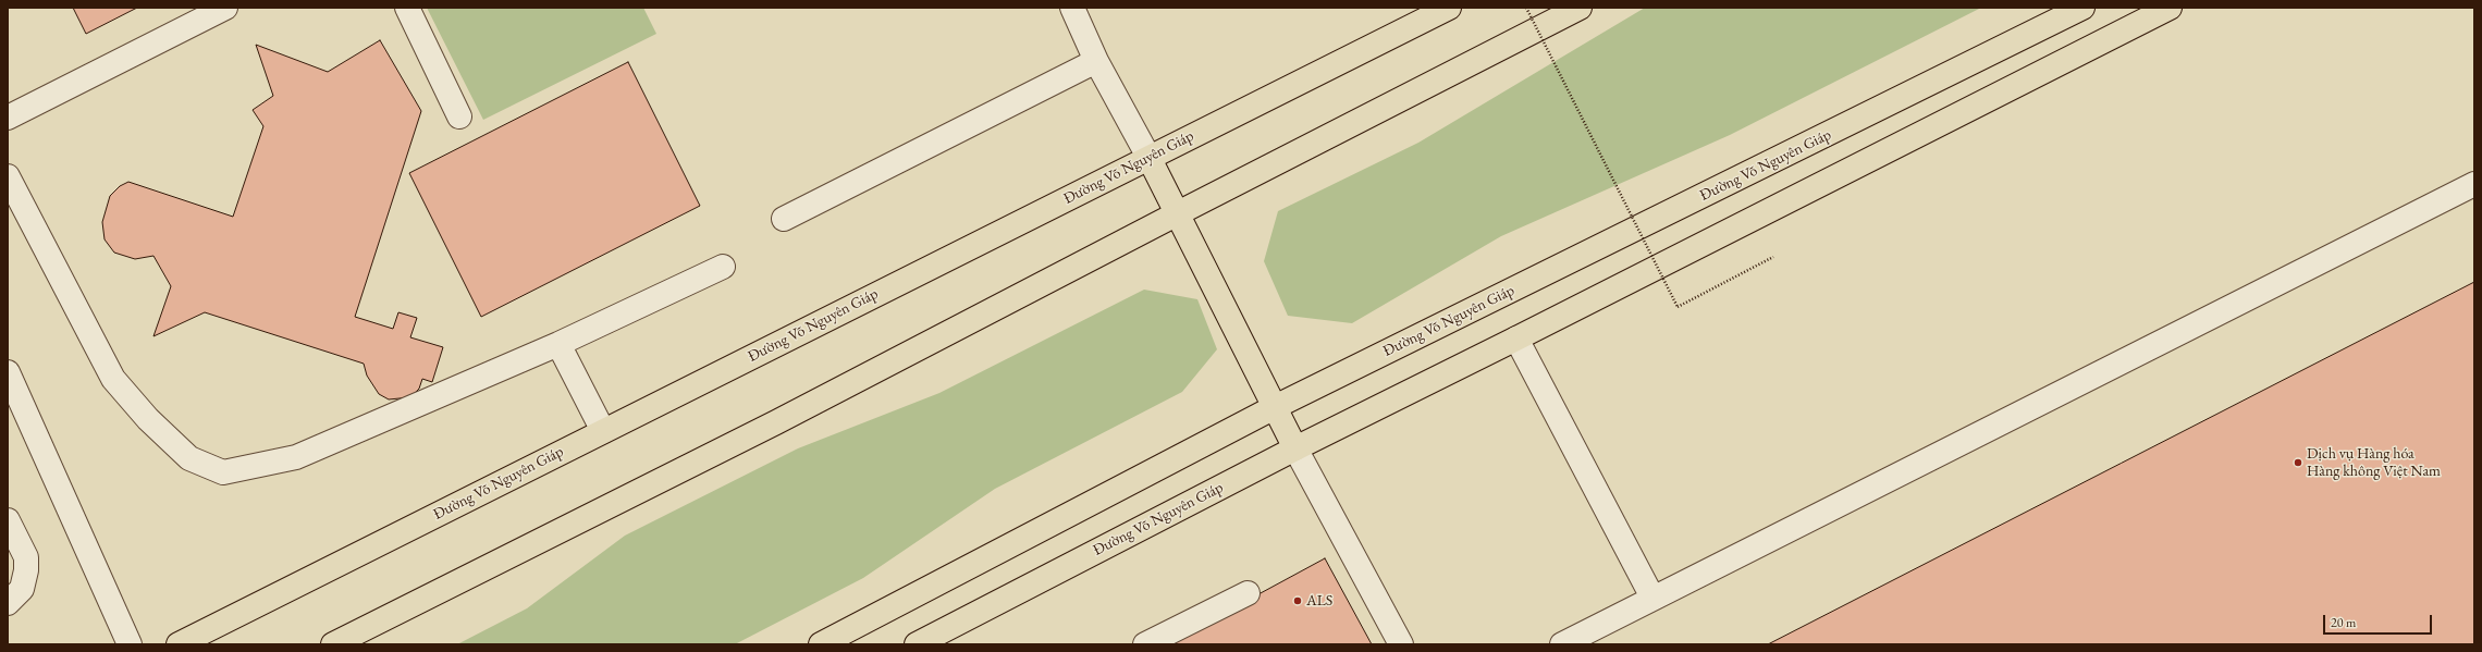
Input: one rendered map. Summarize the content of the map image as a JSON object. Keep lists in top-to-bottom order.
{
  "streets": {
    "main road": ["Đường Võ Nguyên Giáp"]
  },
  "places": ["Dịch vụ Hàng hóa Hàng không Việt Nam", "ALS"],
  "scale_bar": "20 m"
}
